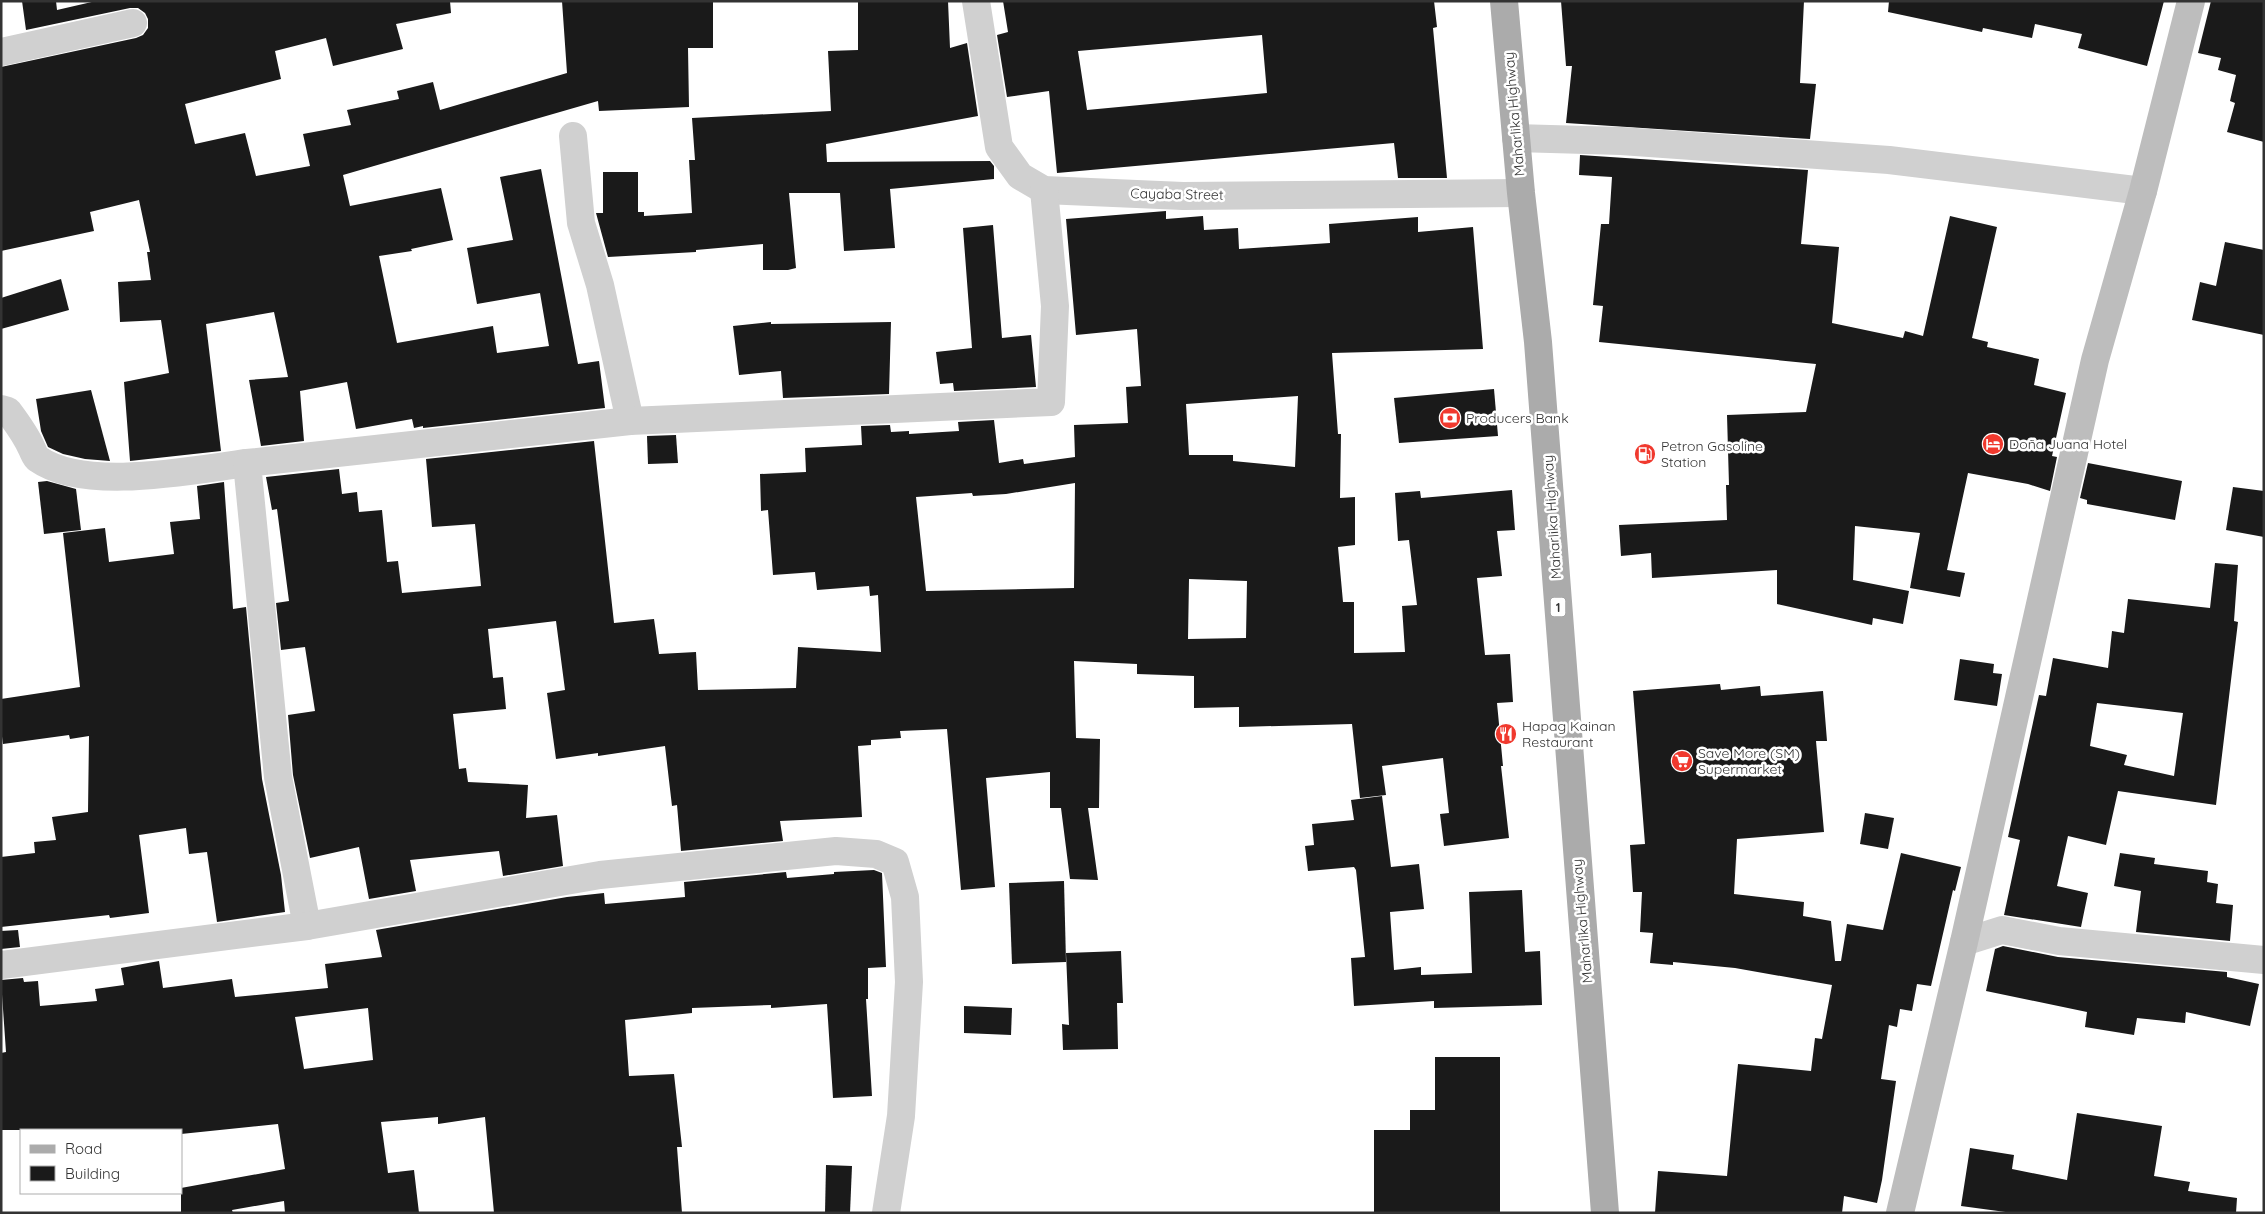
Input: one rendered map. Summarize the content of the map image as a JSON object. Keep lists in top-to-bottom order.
{
  "streets": {
    "main road": ["Maharlika Highway", "1"],
    "street": ["Cayaba Street"]
  },
  "crossings": [
    ["Maharlika Highway", "Cayaba Street"]
  ],
  "places": {
    "bank": ["Producers Bank"],
    "hotel": ["Doña Juana Hotel"],
    "fuel station": ["Petron Gasoline Station"],
    "restaurant": ["Hapag Kainan Restaurant"],
    "supermarket": ["Save More (SM) Supermarket"]
  },
  "legend": ["Road", "Building"]
}
